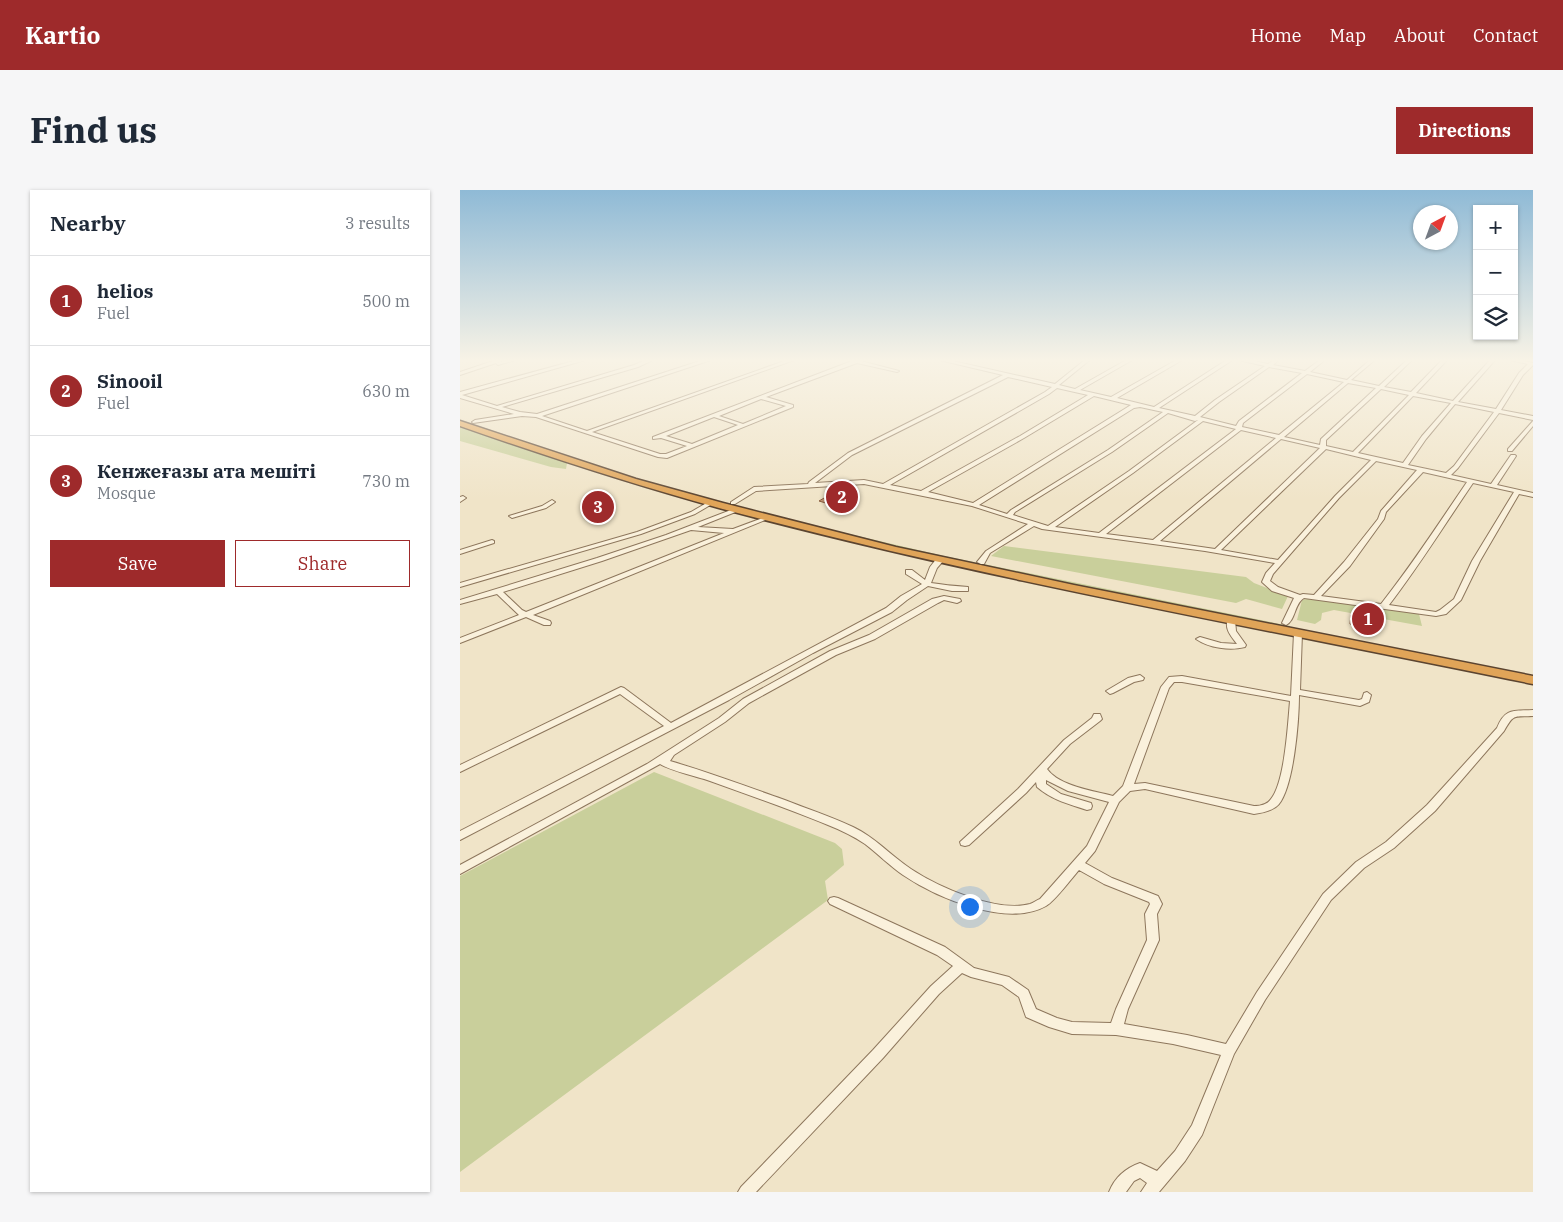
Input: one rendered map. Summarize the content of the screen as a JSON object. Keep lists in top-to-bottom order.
{
  "north": "top right",
  "page": {
    "header": "Kartio",
    "nav": [
      "Home",
      "Map",
      "About",
      "Contact"
    ],
    "title": "Find us",
    "buttons": [
      "Directions",
      ["Save", "Share"]
    ],
    "heading": ["Nearby", "3 results"],
    "map_buttons": ["+", "−"],
    "list": [
      {
        "mark": "1",
        "name": "helios",
        "note": "Fuel",
        "value": "500 m"
      },
      {
        "mark": "2",
        "name": "Sinooil",
        "note": "Fuel",
        "value": "630 m"
      },
      {
        "mark": "3",
        "name": "Кенжеғазы ата мешіті",
        "note": "Mosque",
        "value": "730 m"
      }
    ],
    "pins": ["2", "3", "1"]
  }
}
